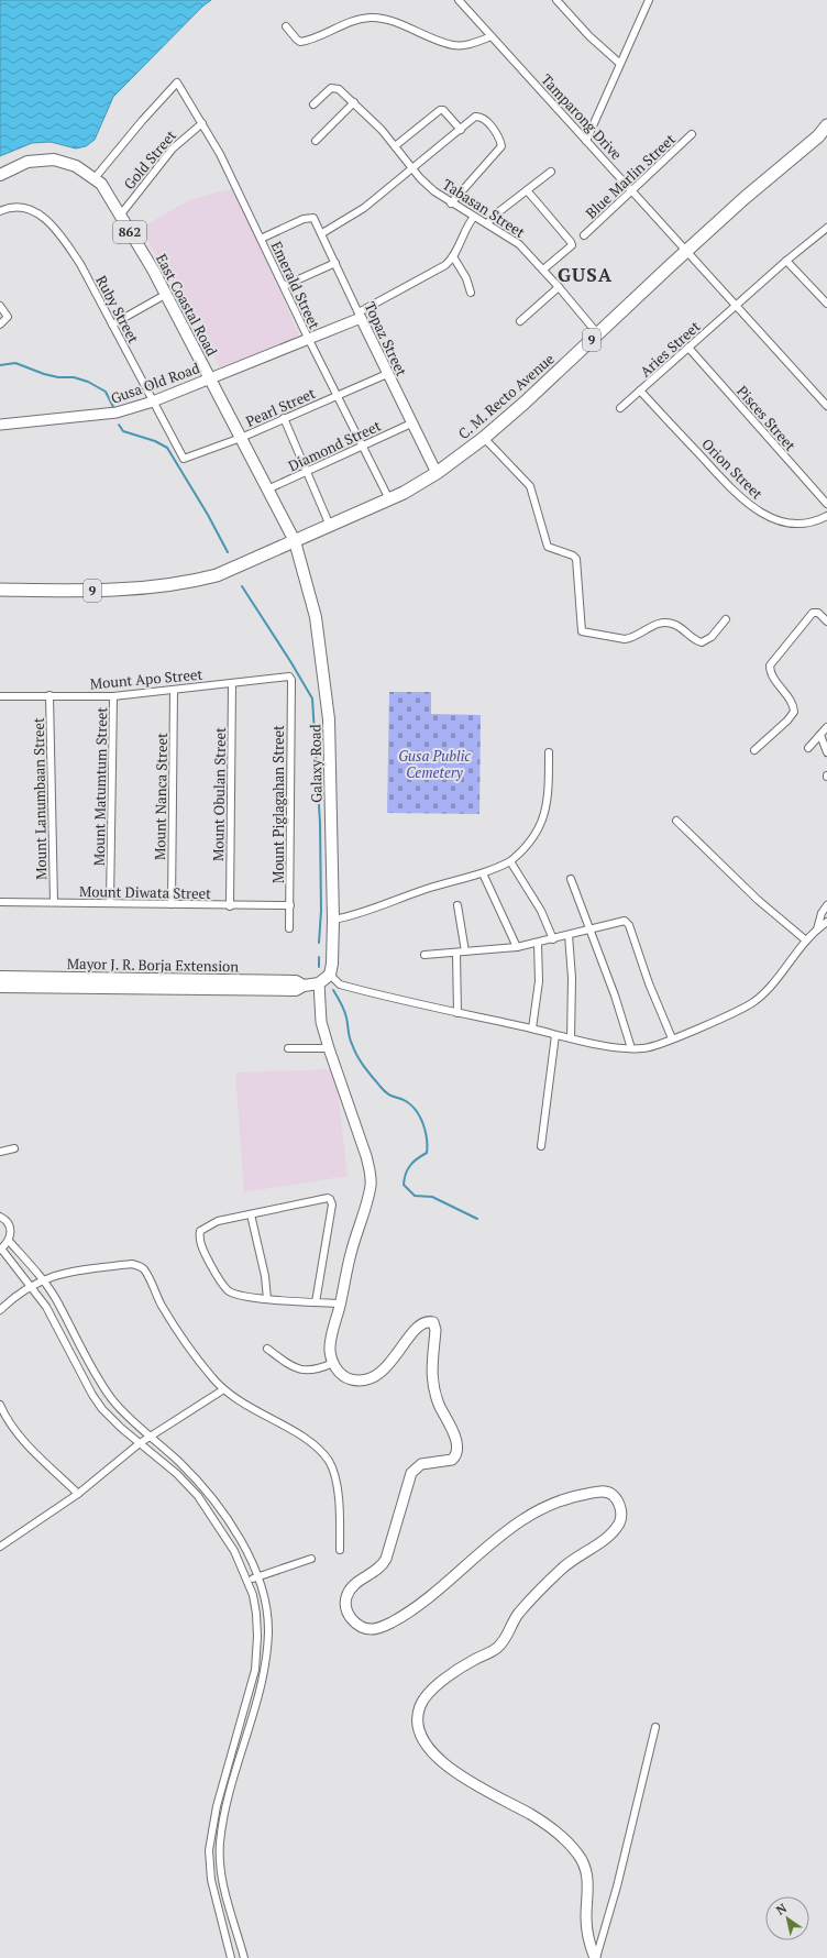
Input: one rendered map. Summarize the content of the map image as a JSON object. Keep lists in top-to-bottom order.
{
  "streets": {
    "highway": ["9", "C. M. Recto Avenue"],
    "main road": [
      "862",
      "East Coastal Road",
      "Topaz Street",
      "Gusa Old Road",
      "Galaxy Road",
      "Mayor J. R. Borja Extension"
    ],
    "street": [
      "Tamparong Drive",
      "Gold Street",
      "Blue Marlin Street",
      "Tabasan Street",
      "Emerald Street",
      "Ruby Street",
      "Aries Street",
      "Pearl Street",
      "Pisces Street",
      "Diamond Street",
      "Orion Street",
      "Mount Apo Street",
      "Mount Matumtum Street",
      "Mount Obulan Street",
      "Mount Nanca Street",
      "Mount Lanumbaan Street",
      "Mount Piglagahan Street",
      "Mount Diwata Street"
    ]
  },
  "crossings": [
    ["Tamparong Drive", "Blue Marlin Street"],
    ["Tamparong Drive", "C. M. Recto Avenue"],
    ["Gold Street", "Emerald Street"],
    ["Gold Street", "East Coastal Road"],
    ["Tabasan Street", "C. M. Recto Avenue"],
    ["Emerald Street", "East Coastal Road"],
    ["Emerald Street", "Topaz Street"],
    ["Emerald Street", "Gusa Old Road"],
    ["Emerald Street", "C. M. Recto Avenue"],
    ["Emerald Street", "Pearl Street"],
    ["Emerald Street", "Diamond Street"],
    ["East Coastal Road", "Gusa Old Road"],
    ["East Coastal Road", "C. M. Recto Avenue"],
    ["East Coastal Road", "Pearl Street"],
    ["East Coastal Road", "Diamond Street"],
    ["East Coastal Road", "Galaxy Road"],
    ["Ruby Street", "Gusa Old Road"],
    ["Ruby Street", "Pearl Street"],
    ["Topaz Street", "Gusa Old Road"],
    ["Topaz Street", "C. M. Recto Avenue"],
    ["Topaz Street", "Pearl Street"],
    ["Topaz Street", "Diamond Street"],
    ["Aries Street", "Pisces Street"],
    ["Aries Street", "Orion Street"],
    ["C. M. Recto Avenue", "Galaxy Road"],
    ["Mount Apo Street", "Mount Matumtum Street"],
    ["Mount Apo Street", "Mount Obulan Street"],
    ["Mount Apo Street", "Mount Nanca Street"],
    ["Mount Apo Street", "Mount Lanumbaan Street"],
    ["Mount Apo Street", "Mount Piglagahan Street"],
    ["Mount Matumtum Street", "Mount Diwata Street"],
    ["Mount Obulan Street", "Mount Diwata Street"],
    ["Mount Nanca Street", "Mount Diwata Street"],
    ["Mount Lanumbaan Street", "Mount Diwata Street"],
    ["Mount Piglagahan Street", "Mount Diwata Street"]
  ],
  "districts": ["GUSA"],
  "parks": ["Gusa Public Cemetery"],
  "north": "top left"
}
